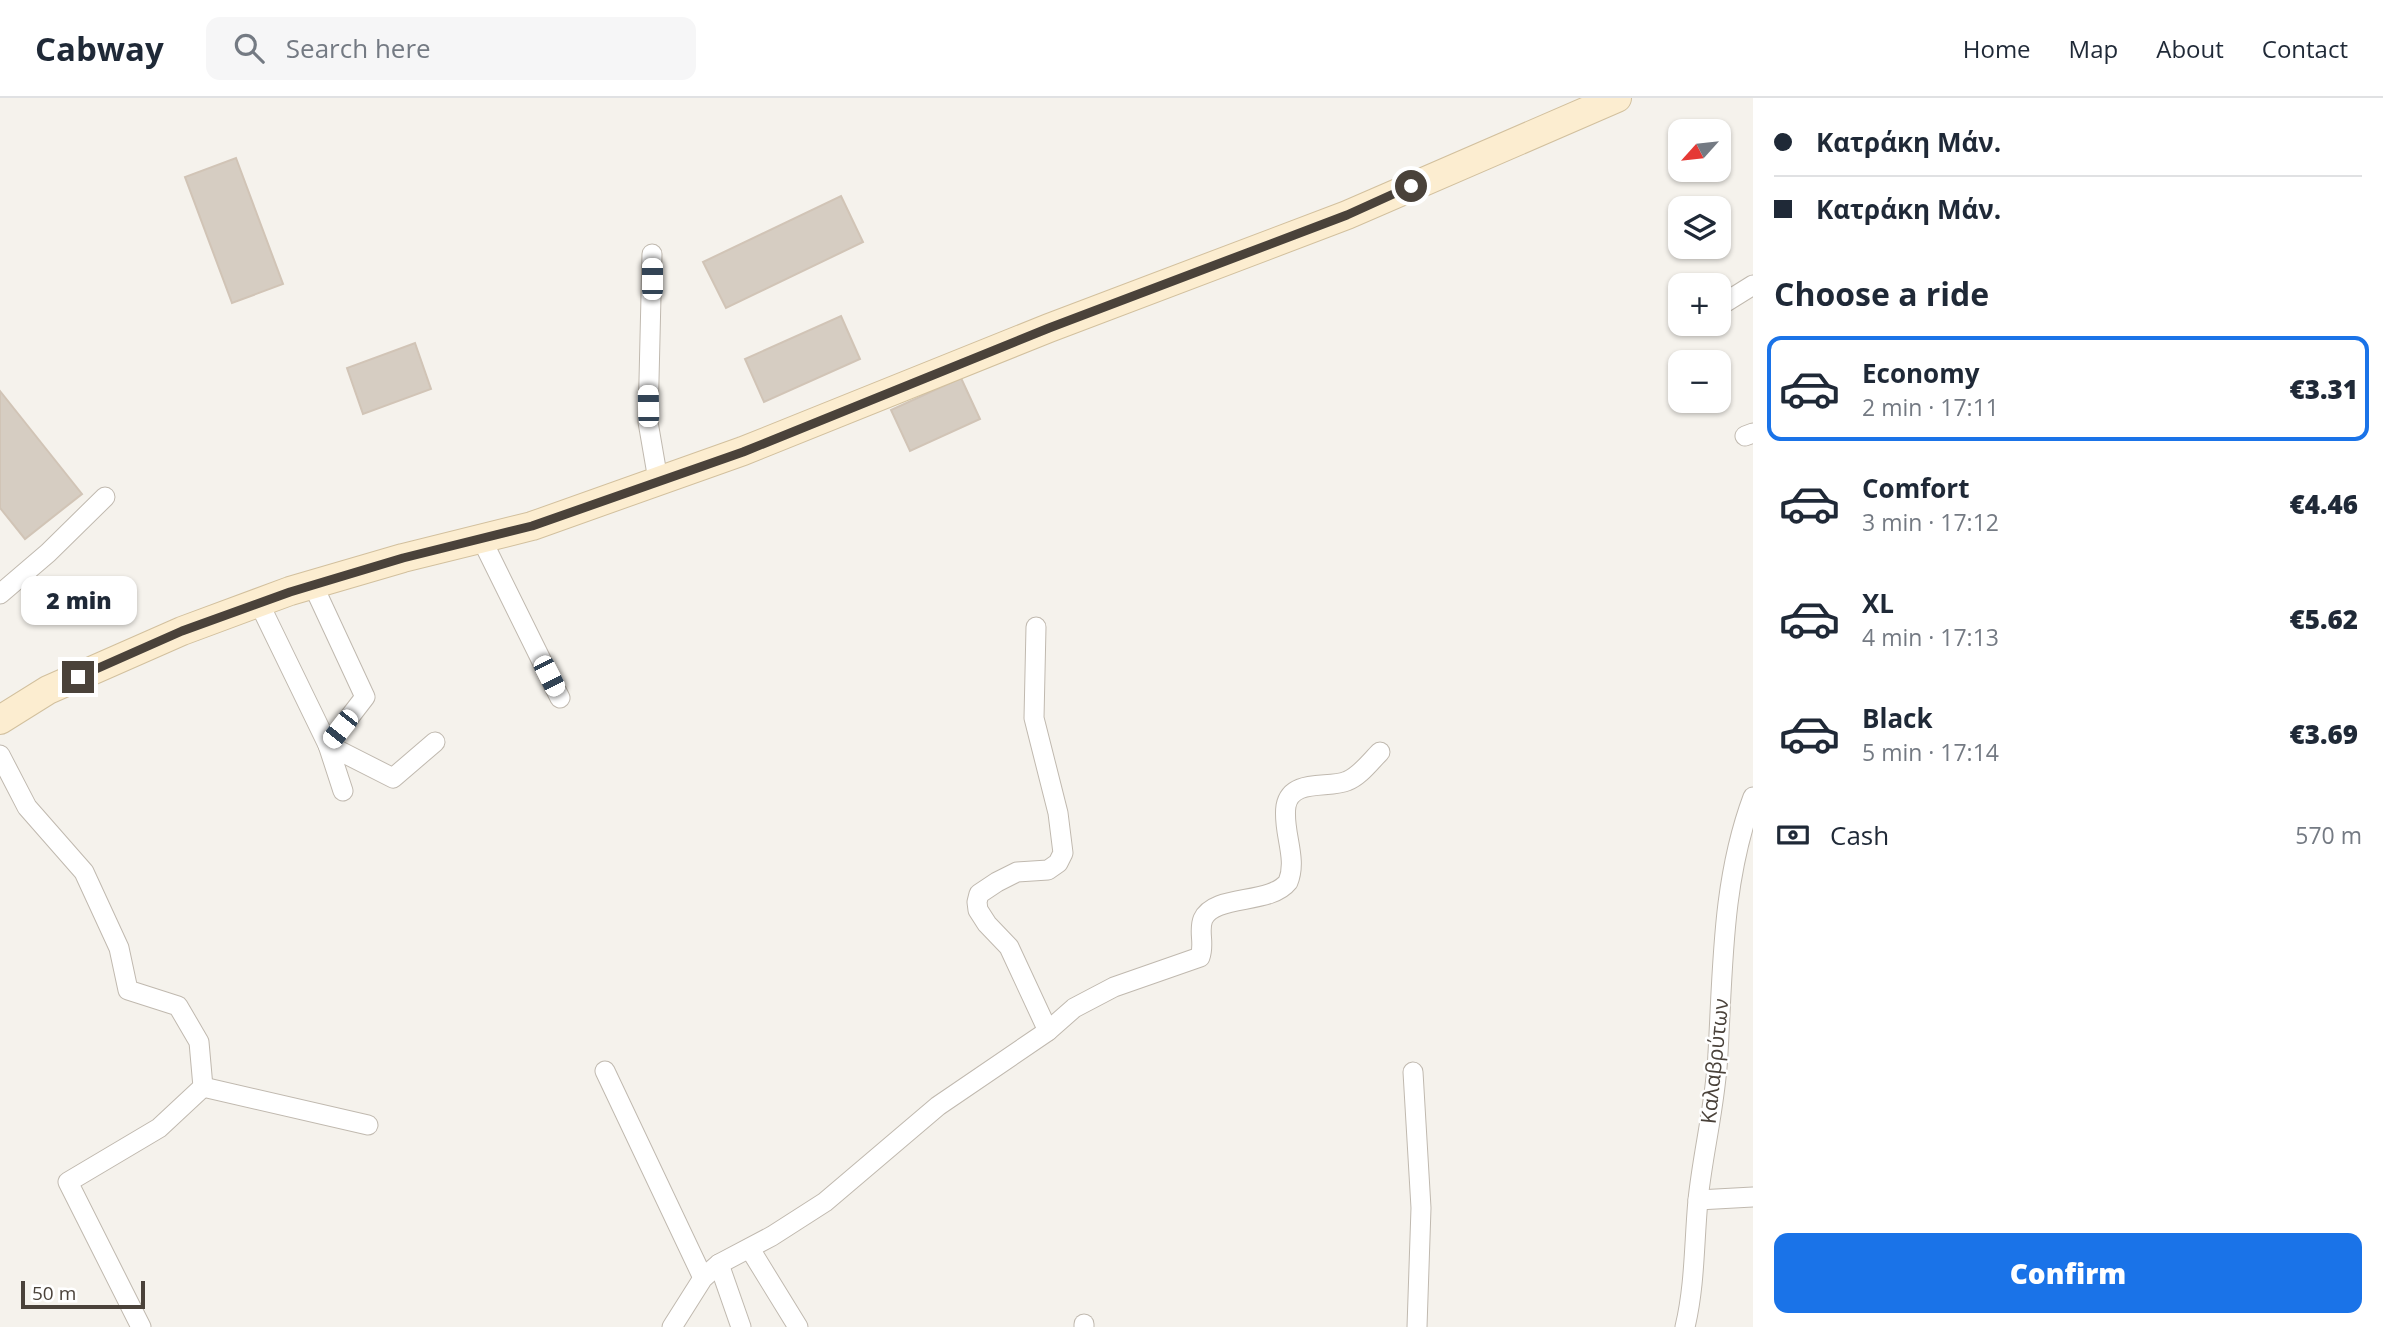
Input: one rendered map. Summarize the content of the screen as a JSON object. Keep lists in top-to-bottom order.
{
  "streets": {
    "street": ["Καλαβρύτων"]
  },
  "scale_bar": "50 m",
  "north": "bottom left",
  "page": {
    "header": "Cabway",
    "search": "Search here",
    "nav": [
      "Home",
      "Map",
      "About",
      "Contact"
    ],
    "banner": ["Κατράκη Μάν.", "Κατράκη Μάν."],
    "map_buttons": ["+", "−"],
    "heading": "Choose a ride",
    "list": [
      {
        "name": "Economy",
        "note": "2 min · 17:11",
        "value": "€3.31"
      },
      {
        "name": "Comfort",
        "note": "3 min · 17:12",
        "value": "€4.46"
      },
      {
        "name": "XL",
        "note": "4 min · 17:13",
        "value": "€5.62"
      },
      {
        "name": "Black",
        "note": "5 min · 17:14",
        "value": "€3.69"
      }
    ],
    "bubble": "2 min",
    "pay": ["Cash", "570 m"],
    "buttons": "Confirm",
    "scale": "50 m"
  }
}
